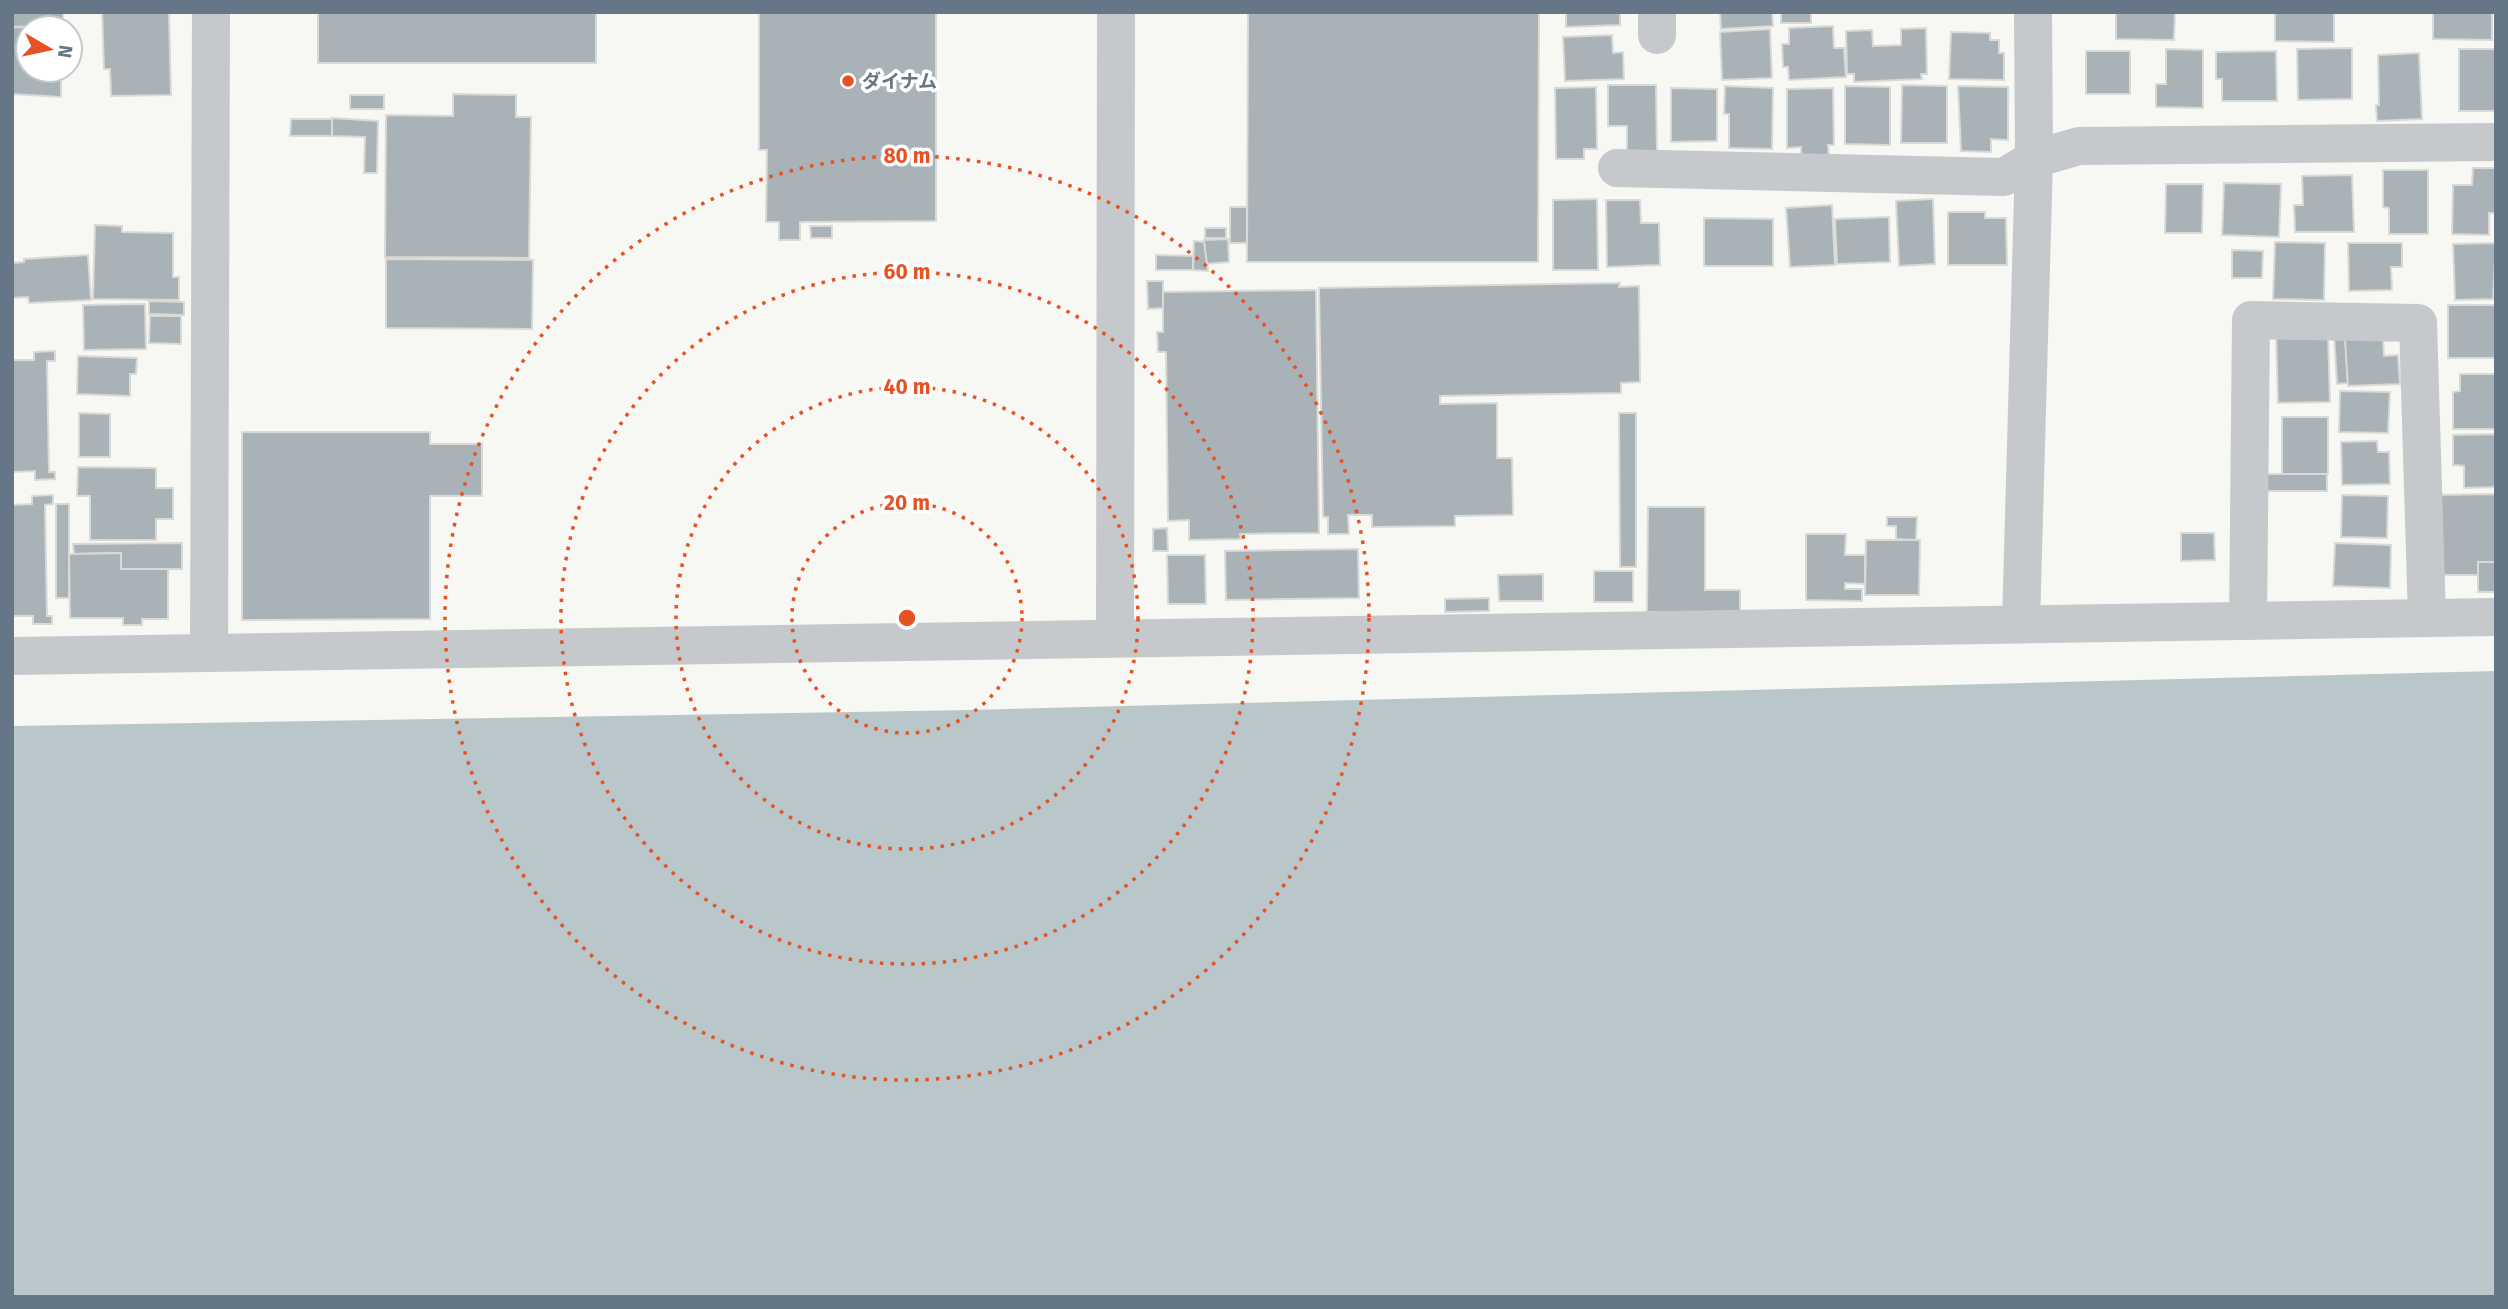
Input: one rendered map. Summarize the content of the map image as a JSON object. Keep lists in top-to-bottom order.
{
  "places": ["ダイナム"],
  "north": "right",
  "rings": [
    "80 m",
    "60 m",
    "40 m",
    "20 m"
  ]
}
